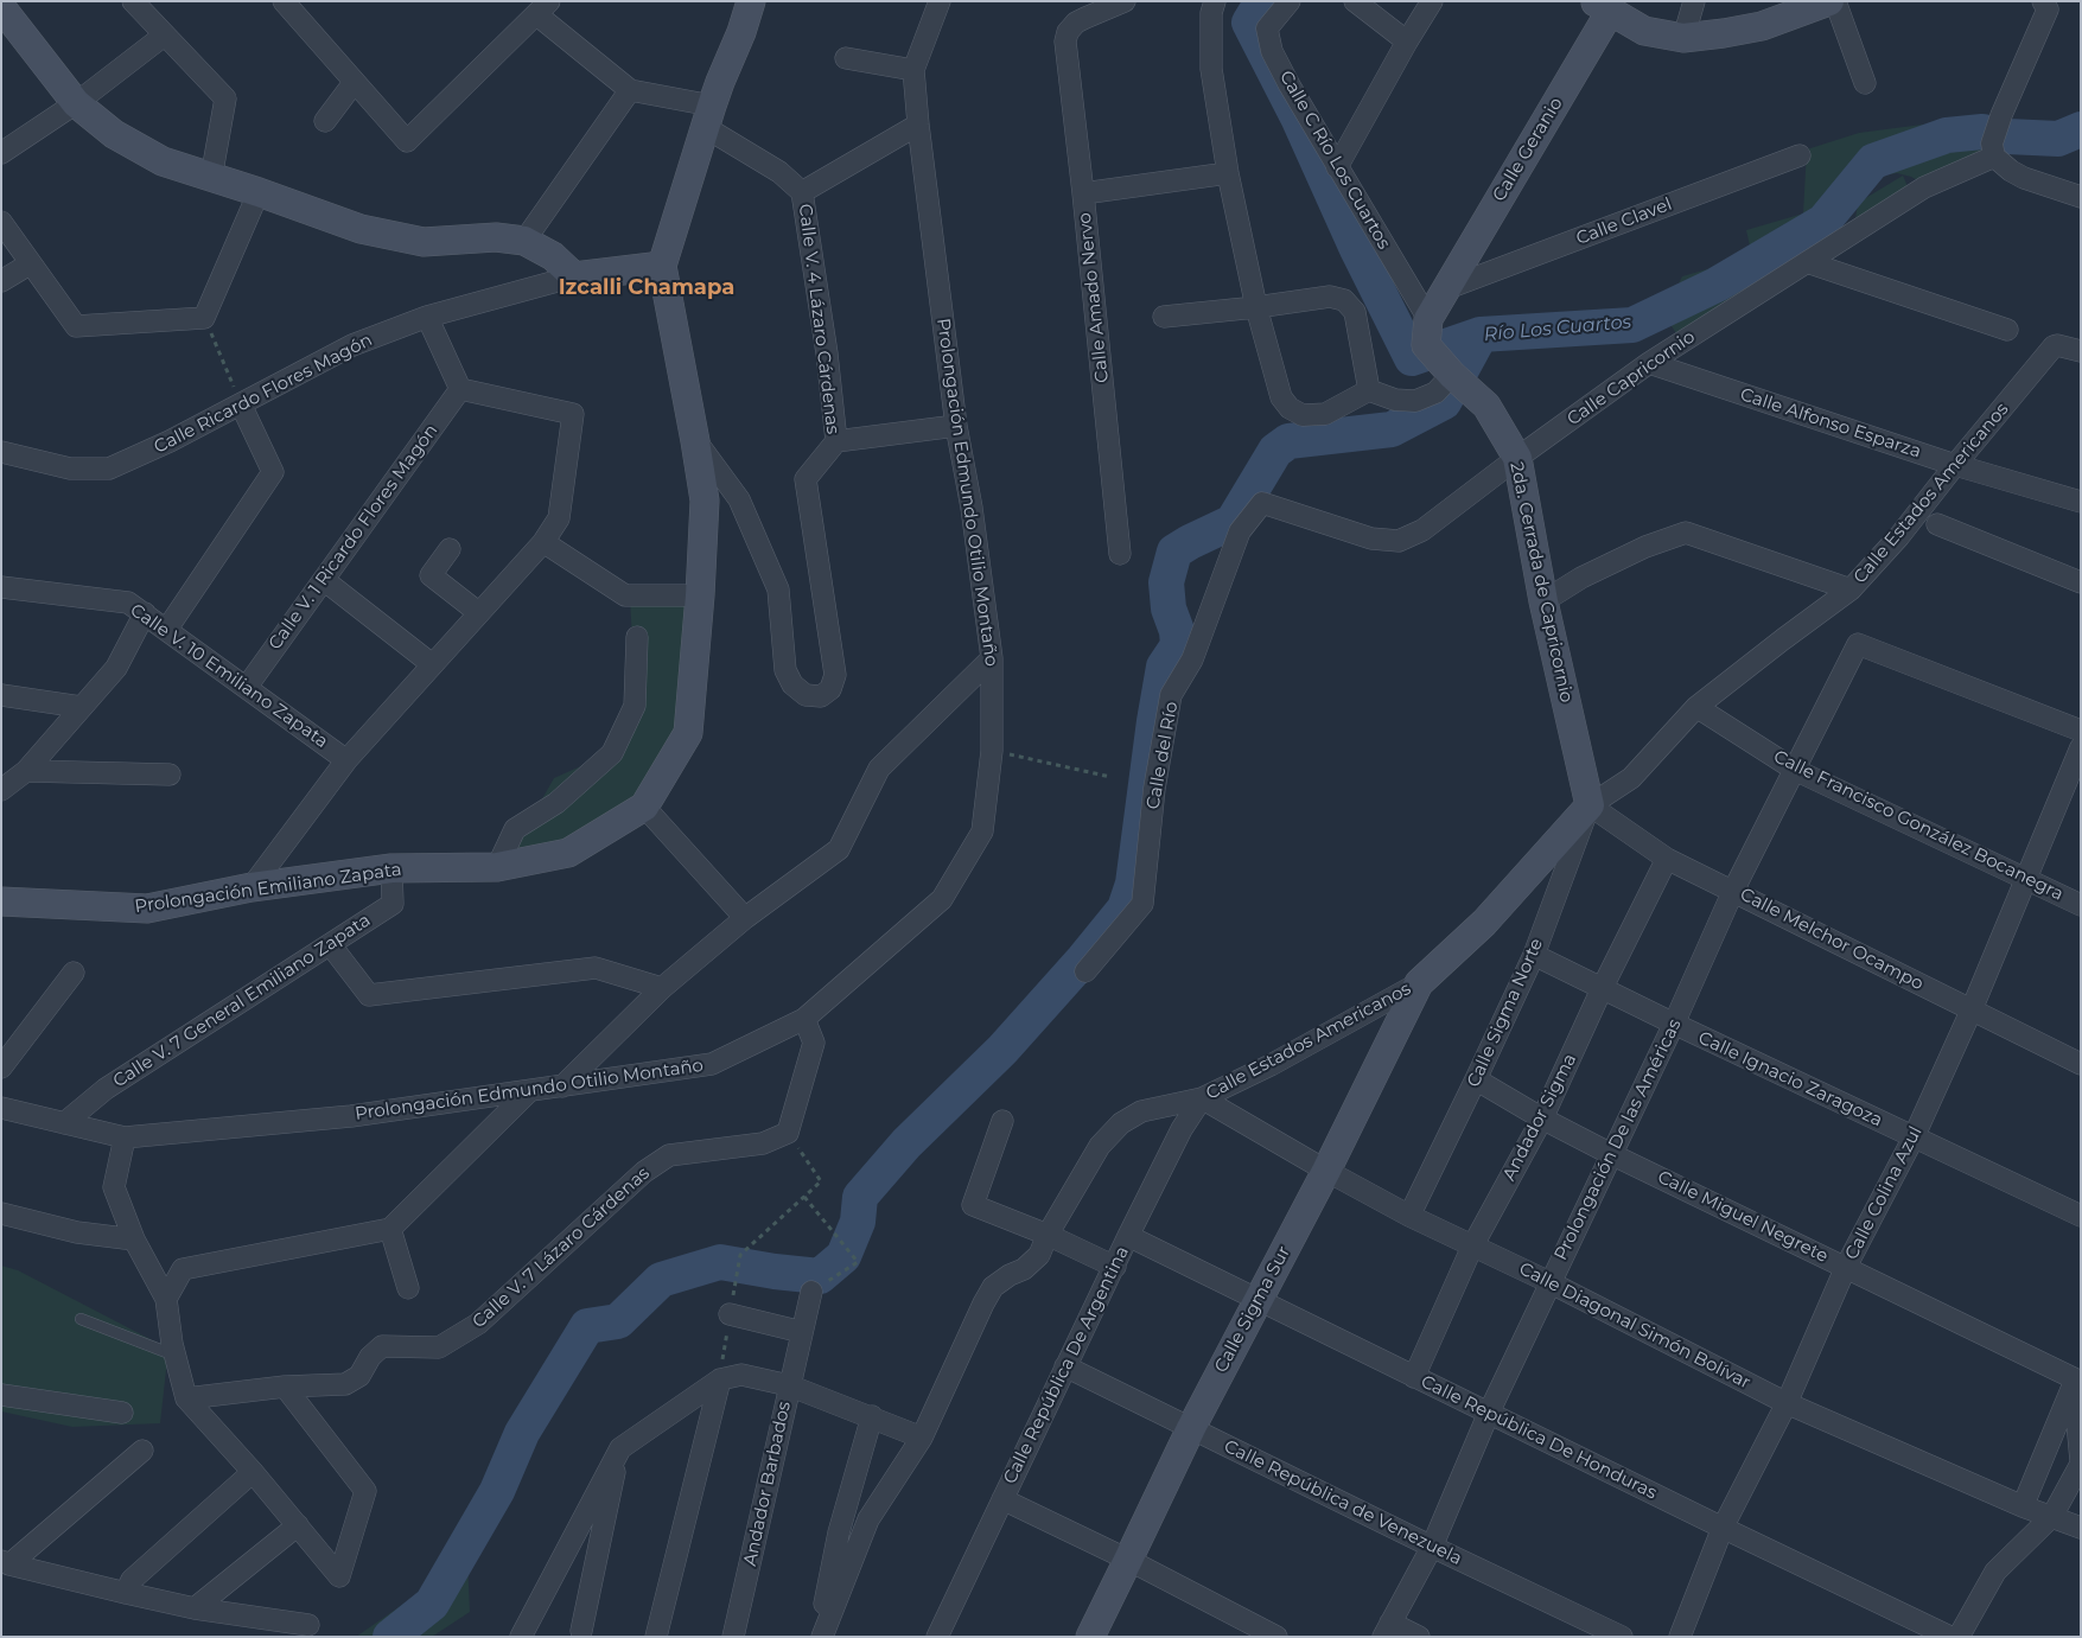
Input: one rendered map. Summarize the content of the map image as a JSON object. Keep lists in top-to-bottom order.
{
  "streets": {
    "main road": [
      "Calle Geranio",
      "Calle Ricardo Flores Magón",
      "Calle Estados Americanos",
      "2da. Cerrada de Capricornio",
      "Prolongación Emiliano Zapata",
      "Calle Sigma Sur"
    ],
    "street": [
      "Calle C Río Los Cuartos",
      "Calle Clavel",
      "Calle Amado Nervo",
      "Calle V. 4 Lázaro Cárdenas",
      "Calle Capricornio",
      "Calle Alfonso Esparza",
      "Prolongación Edmundo Otilio Montaño",
      "Calle V. 1 Ricardo Flores Magón",
      "Calle V. 10 Emiliano Zapata",
      "Calle del Río",
      "Calle Francisco González Bocanegra",
      "Calle Melchor Ocampo",
      "Calle V. 7 General Emiliano Zapata",
      "Calle Sigma Norte",
      "Calle Ignacio Zaragoza",
      "Andador Sigma",
      "Prolongación De las Américas",
      "Calle Colina Azul",
      "Calle Miguel Negrete",
      "Calle V. 7 Lázaro Cárdenas",
      "Calle Diagonal Simón Bolívar",
      "Calle República De Argentina",
      "Calle República De Honduras",
      "Andador Barbados",
      "Calle República de Venezuela"
    ]
  },
  "crossings": [
    ["Calle Geranio", "Calle Clavel"],
    ["Calle C Río Los Cuartos", "2da. Cerrada de Capricornio"],
    ["Calle V. 4 Lázaro Cárdenas", "Prolongación Emiliano Zapata"],
    ["Calle Capricornio", "Calle Alfonso Esparza"],
    ["Calle Capricornio", "2da. Cerrada de Capricornio"],
    ["Calle Capricornio", "Calle del Río"],
    ["Calle Ricardo Flores Magón", "Prolongación Emiliano Zapata"],
    ["Calle Alfonso Esparza", "Calle Estados Americanos"],
    ["Prolongación Edmundo Otilio Montaño", "Calle V. 7 General Emiliano Zapata"],
    ["Calle Estados Americanos", "2da. Cerrada de Capricornio"],
    ["Calle Estados Americanos", "Calle Francisco González Bocanegra"],
    ["Calle Estados Americanos", "Calle Melchor Ocampo"],
    ["Calle Estados Americanos", "Calle Sigma Norte"],
    ["Calle Estados Americanos", "Calle Sigma Sur"],
    ["Calle Estados Americanos", "Calle Diagonal Simón Bolívar"],
    ["Calle Estados Americanos", "Calle República De Argentina"],
    ["Calle V. 1 Ricardo Flores Magón", "Calle V. 10 Emiliano Zapata"],
    ["2da. Cerrada de Capricornio", "Calle Melchor Ocampo"],
    ["2da. Cerrada de Capricornio", "Calle Sigma Norte"],
    ["Calle Francisco González Bocanegra", "Prolongación De las Américas"],
    ["Calle Francisco González Bocanegra", "Calle Colina Azul"],
    ["Prolongación Emiliano Zapata", "Calle V. 7 General Emiliano Zapata"],
    ["Calle Melchor Ocampo", "Calle Sigma Norte"],
    ["Calle Melchor Ocampo", "Andador Sigma"],
    ["Calle Melchor Ocampo", "Prolongación De las Américas"],
    ["Calle Melchor Ocampo", "Calle Colina Azul"],
    ["Calle Sigma Norte", "Calle Ignacio Zaragoza"],
    ["Calle Sigma Norte", "Calle Miguel Negrete"],
    ["Calle Sigma Norte", "Calle Diagonal Simón Bolívar"],
    ["Calle Ignacio Zaragoza", "Andador Sigma"],
    ["Calle Ignacio Zaragoza", "Prolongación De las Américas"],
    ["Calle Ignacio Zaragoza", "Calle Colina Azul"],
    ["Andador Sigma", "Calle Miguel Negrete"],
    ["Andador Sigma", "Calle Diagonal Simón Bolívar"],
    ["Andador Sigma", "Calle República De Honduras"],
    ["Prolongación De las Américas", "Calle Miguel Negrete"],
    ["Prolongación De las Américas", "Calle Diagonal Simón Bolívar"],
    ["Prolongación De las Américas", "Calle República De Honduras"],
    ["Prolongación De las Américas", "Calle República de Venezuela"],
    ["Calle Colina Azul", "Calle Miguel Negrete"],
    ["Calle Colina Azul", "Calle Diagonal Simón Bolívar"],
    ["Calle Colina Azul", "Calle República De Honduras"],
    ["Calle Sigma Sur", "Calle Diagonal Simón Bolívar"],
    ["Calle Sigma Sur", "Calle República De Honduras"],
    ["Calle Sigma Sur", "Calle República de Venezuela"],
    ["Calle Diagonal Simón Bolívar", "Calle República De Argentina"],
    ["Calle República De Argentina", "Calle República De Honduras"],
    ["Calle República De Argentina", "Calle República de Venezuela"]
  ],
  "districts": ["Izcalli Chamapa"],
  "water": ["Río Los Cuartos"]
}
